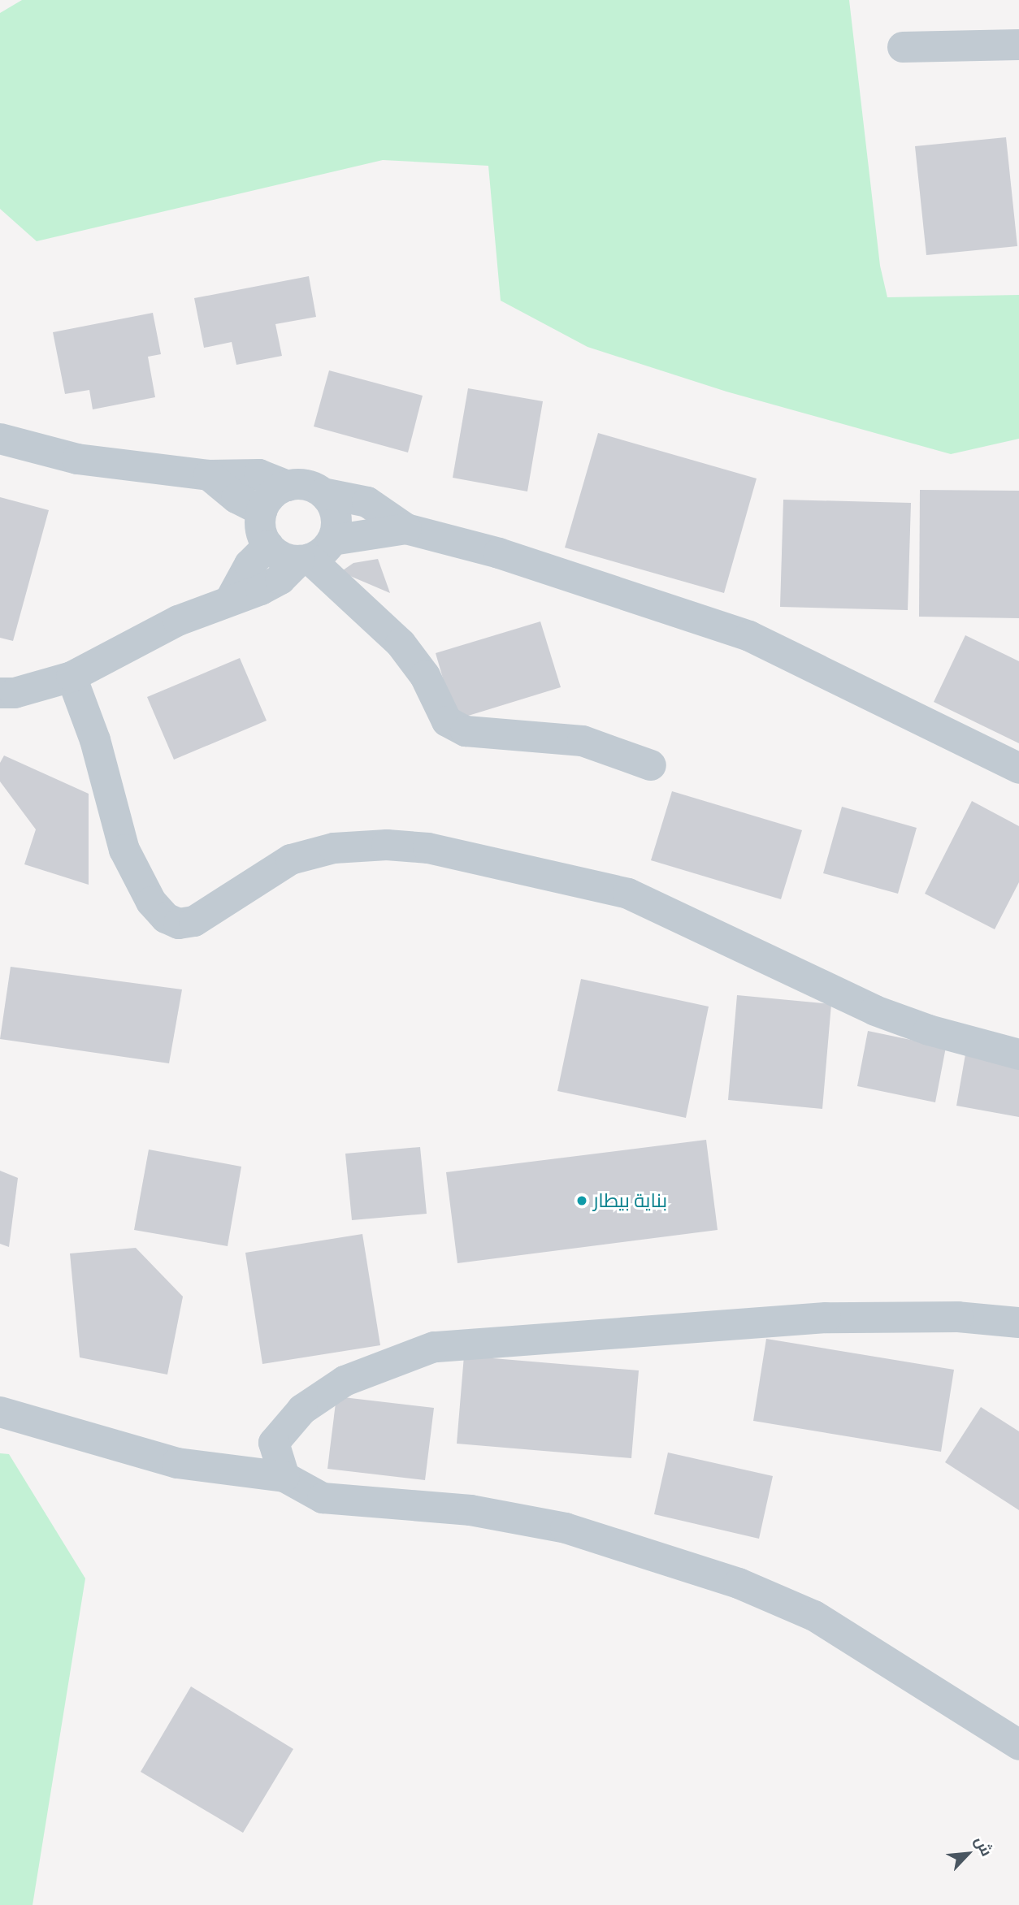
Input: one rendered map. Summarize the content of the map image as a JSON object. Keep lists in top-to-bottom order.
{
  "places": ["بناية بيطار"],
  "north": "top right"
}
